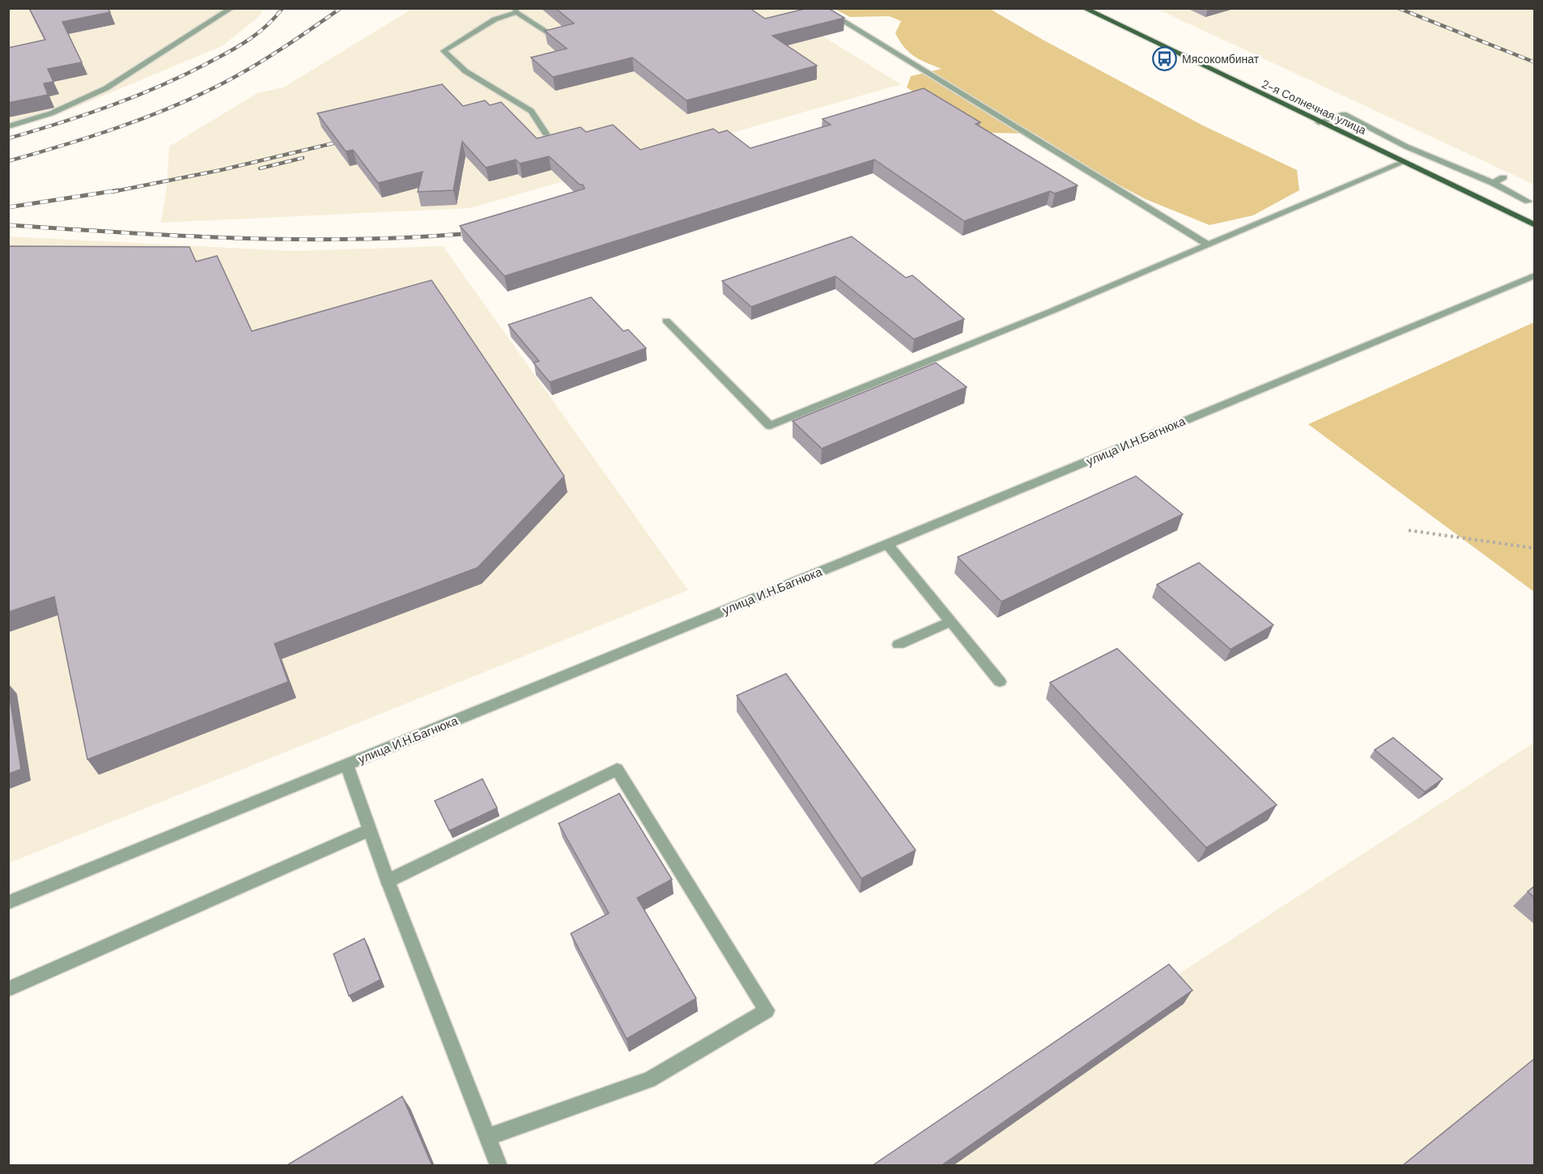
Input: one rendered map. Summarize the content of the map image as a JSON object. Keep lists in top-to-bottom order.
{
  "streets": {
    "main road": ["2-я Солнечная улица"],
    "street": ["улица И.Н.Багнюка"]
  },
  "places": {
    "bus stop": ["Мясокомбинат"]
  }
}
